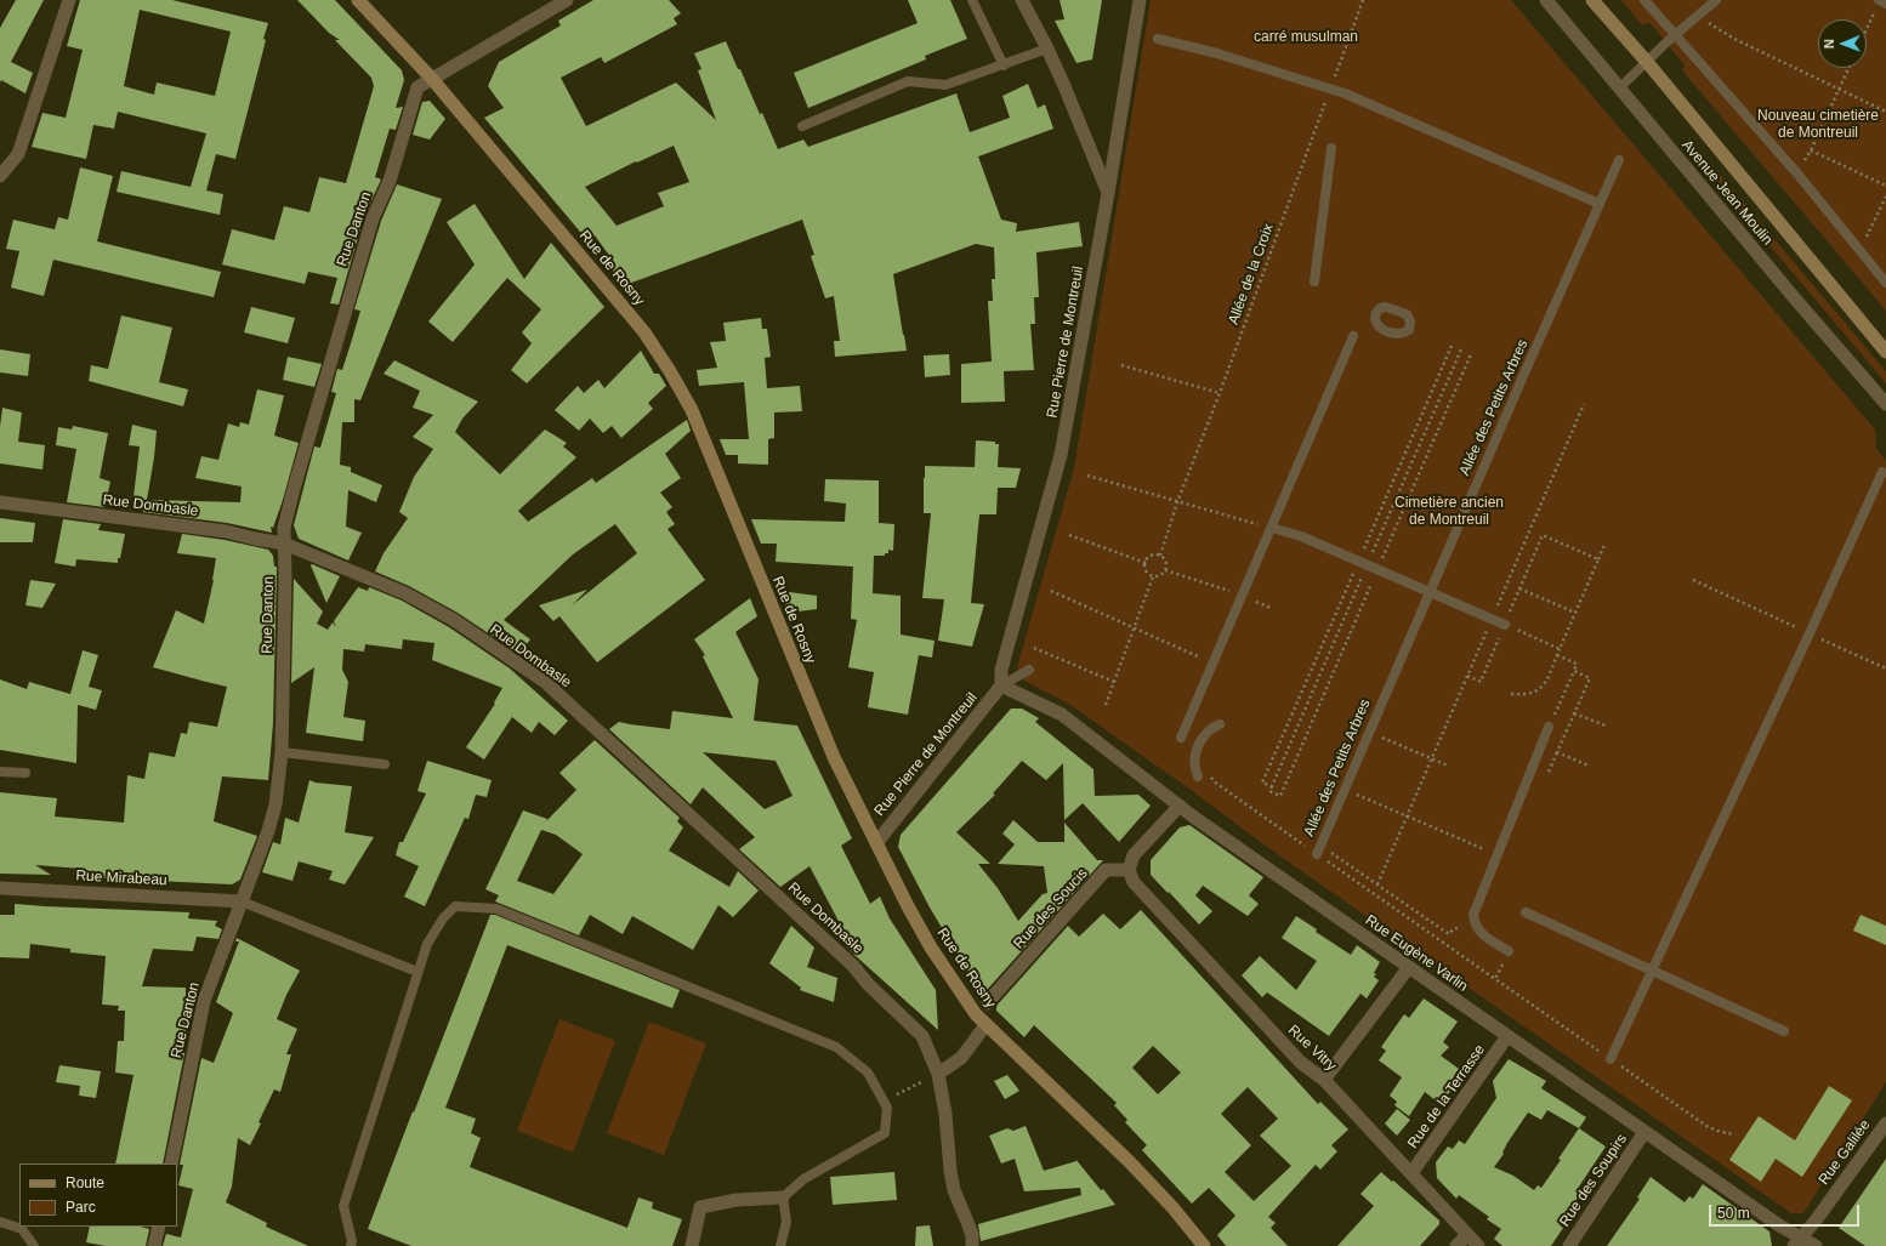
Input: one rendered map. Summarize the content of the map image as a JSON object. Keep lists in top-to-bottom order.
{
  "streets": {
    "main road": ["Avenue Jean Moulin", "Rue de Rosny"],
    "street": [
      "Rue Danton",
      "Rue Pierre de Montreuil",
      "Rue Dombasle",
      "Rue Mirabeau",
      "Rue des Soucis",
      "Rue Eugène Varlin",
      "Rue Vitry",
      "Rue de la Terrasse",
      "Rue Galilée",
      "Rue des Soupirs"
    ],
    "lane": ["Allée des Petits Arbres"],
    "path": ["Allée de la Croix"]
  },
  "crossings": [
    ["Rue Danton", "Rue de Rosny"],
    ["Rue Danton", "Rue Dombasle"],
    ["Rue Danton", "Rue Mirabeau"],
    ["Rue de Rosny", "Rue Pierre de Montreuil"],
    ["Rue Pierre de Montreuil", "Rue Eugène Varlin"],
    ["Rue des Soucis", "Rue Vitry"],
    ["Rue Eugène Varlin", "Rue de la Terrasse"],
    ["Rue Eugène Varlin", "Rue Galilée"],
    ["Rue Eugène Varlin", "Rue des Soupirs"],
    ["Rue Vitry", "Rue de la Terrasse"]
  ],
  "parks": ["carré musulman", "Nouveau cimetière de Montreuil", "Cimetière ancien de Montreuil"],
  "legend": ["Route", "Parc"],
  "scale_bar": "50 m",
  "north": "left"
}
